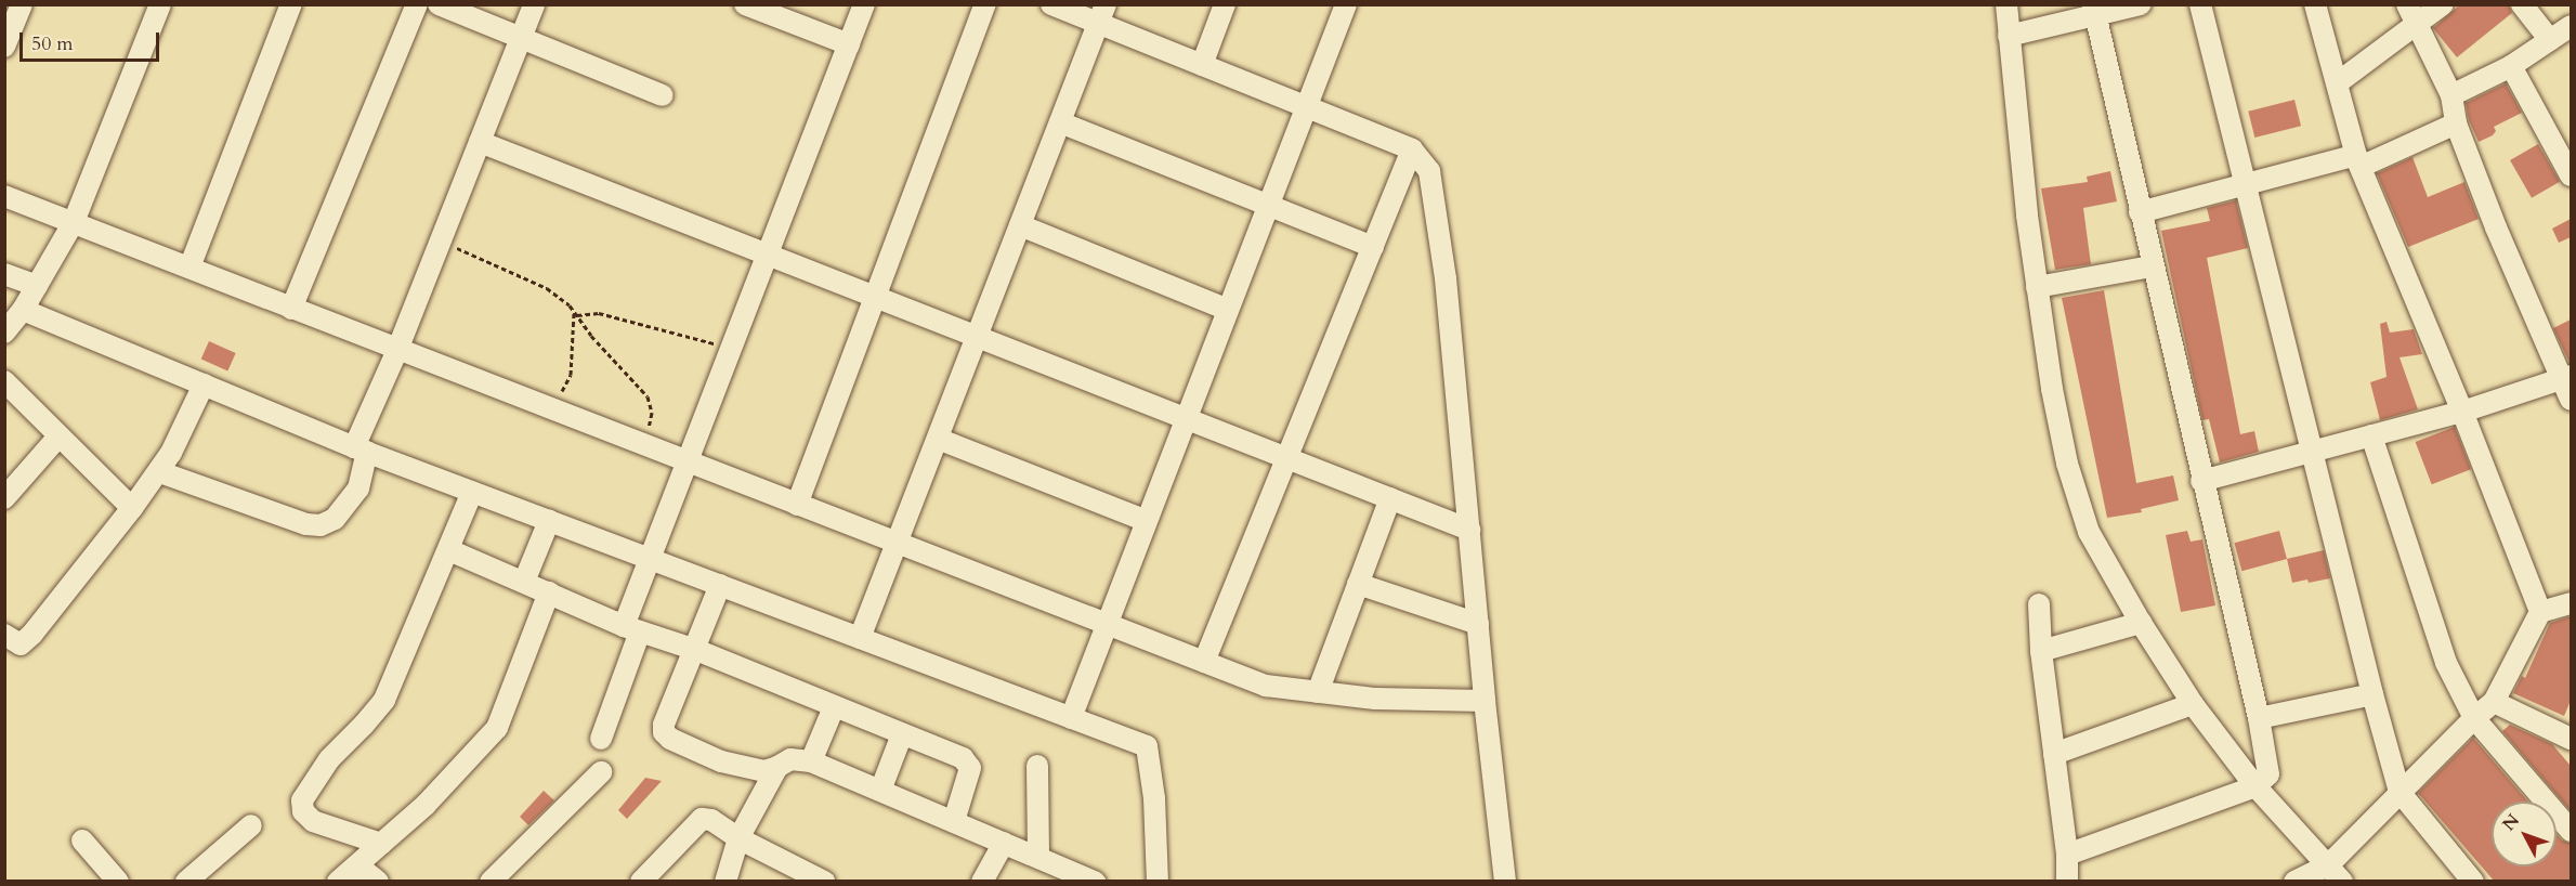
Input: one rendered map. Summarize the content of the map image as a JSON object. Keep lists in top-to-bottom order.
{
  "scale_bar": "50 m",
  "north": "top left"
}
